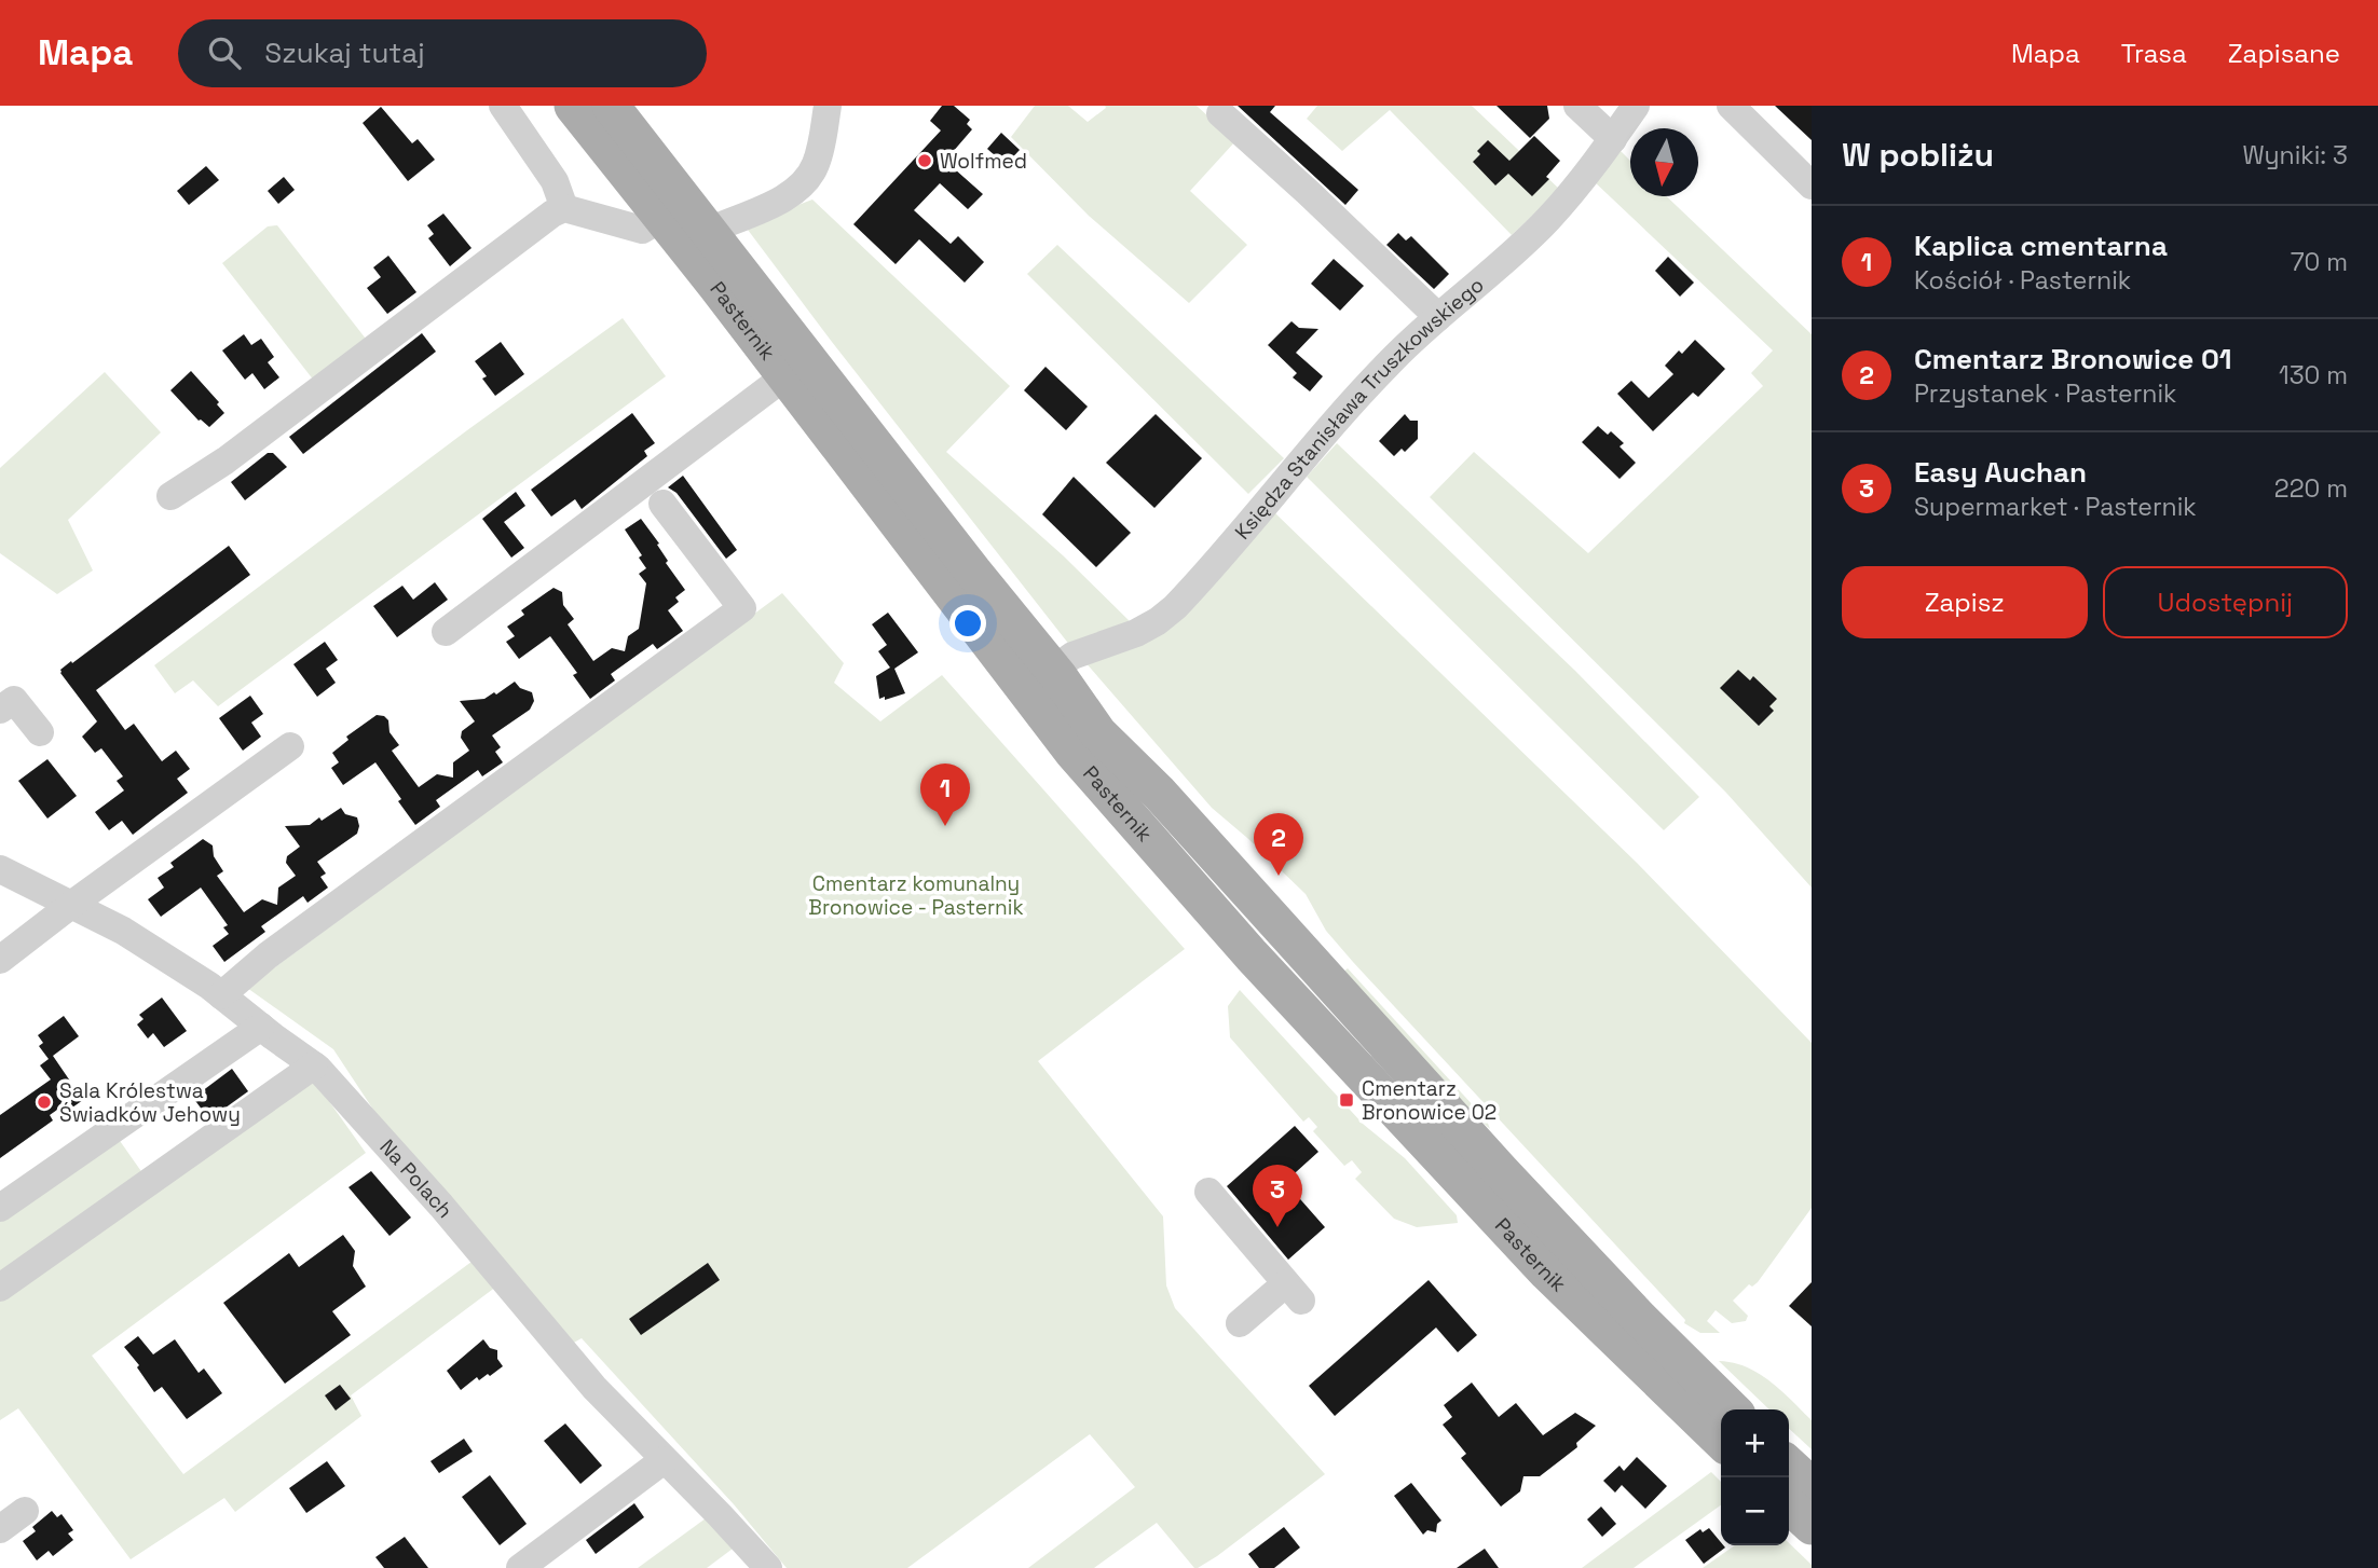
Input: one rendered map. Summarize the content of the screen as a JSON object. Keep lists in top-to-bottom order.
{
  "streets": {
    "main road": ["Pasternik"],
    "street": ["Księdza Stanisława Truszkowskiego", "Na Polach"]
  },
  "crossings": [
    ["Pasternik", "Księdza Stanisława Truszkowskiego"]
  ],
  "parks": ["Cmentarz komunalny Bronowice - Pasternik"],
  "places": {
    "other": ["Wolfmed", "Sala Królestwa Świadków Jehowy"],
    "transit": ["Cmentarz Bronowice 02"]
  },
  "north": "bottom",
  "page": {
    "header": "Mapa",
    "search": "Szukaj tutaj",
    "nav": ["Mapa", "Trasa", "Zapisane"],
    "heading": ["W pobliżu", "Wyniki: 3"],
    "list": [
      {
        "mark": "1",
        "name": "Kaplica cmentarna",
        "note": "Kościół · Pasternik",
        "value": "70 m"
      },
      {
        "mark": "2",
        "name": "Cmentarz Bronowice 01",
        "note": "Przystanek · Pasternik",
        "value": "130 m"
      },
      {
        "mark": "3",
        "name": "Easy Auchan",
        "note": "Supermarket · Pasternik",
        "value": "220 m"
      }
    ],
    "buttons": ["Zapisz", "Udostępnij"],
    "pins": ["1", "2", "3"],
    "map_buttons": ["+", "−"]
  }
}
